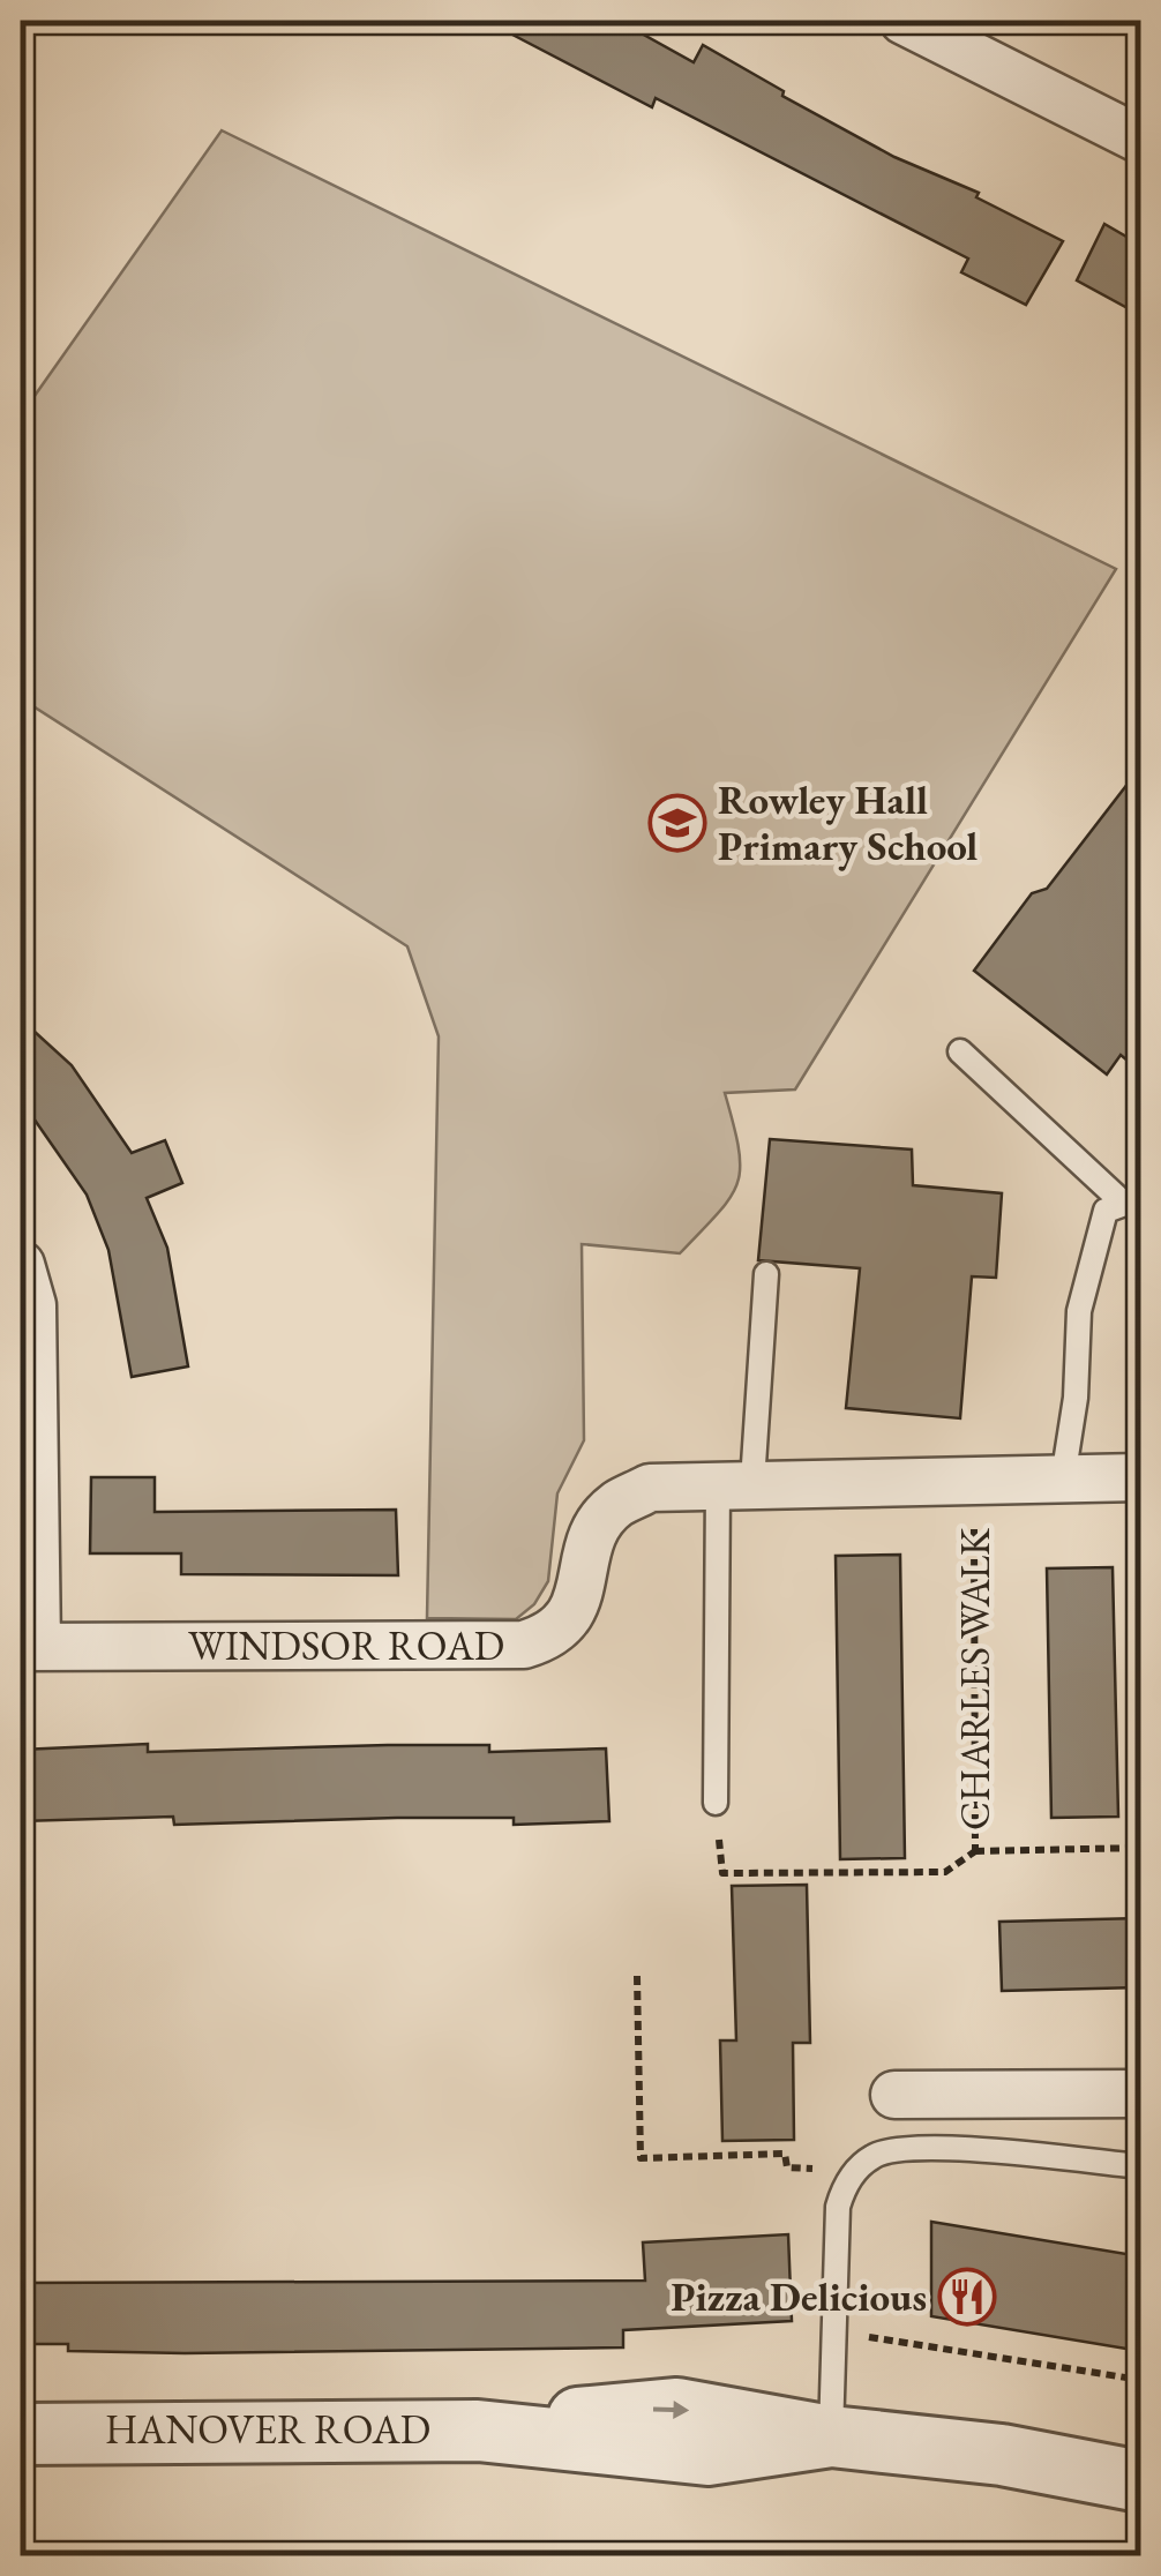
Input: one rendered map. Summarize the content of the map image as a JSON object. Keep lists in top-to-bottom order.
{
  "streets": {
    "street": ["WINDSOR ROAD", "HANOVER ROAD"],
    "path": ["CHARLES WALK"]
  },
  "crossings": [
    ["WINDSOR ROAD", "CHARLES WALK"]
  ],
  "places": {
    "school or university": ["Rowley Hall Primary School"],
    "restaurant": ["Pizza Delicious"]
  }
}
